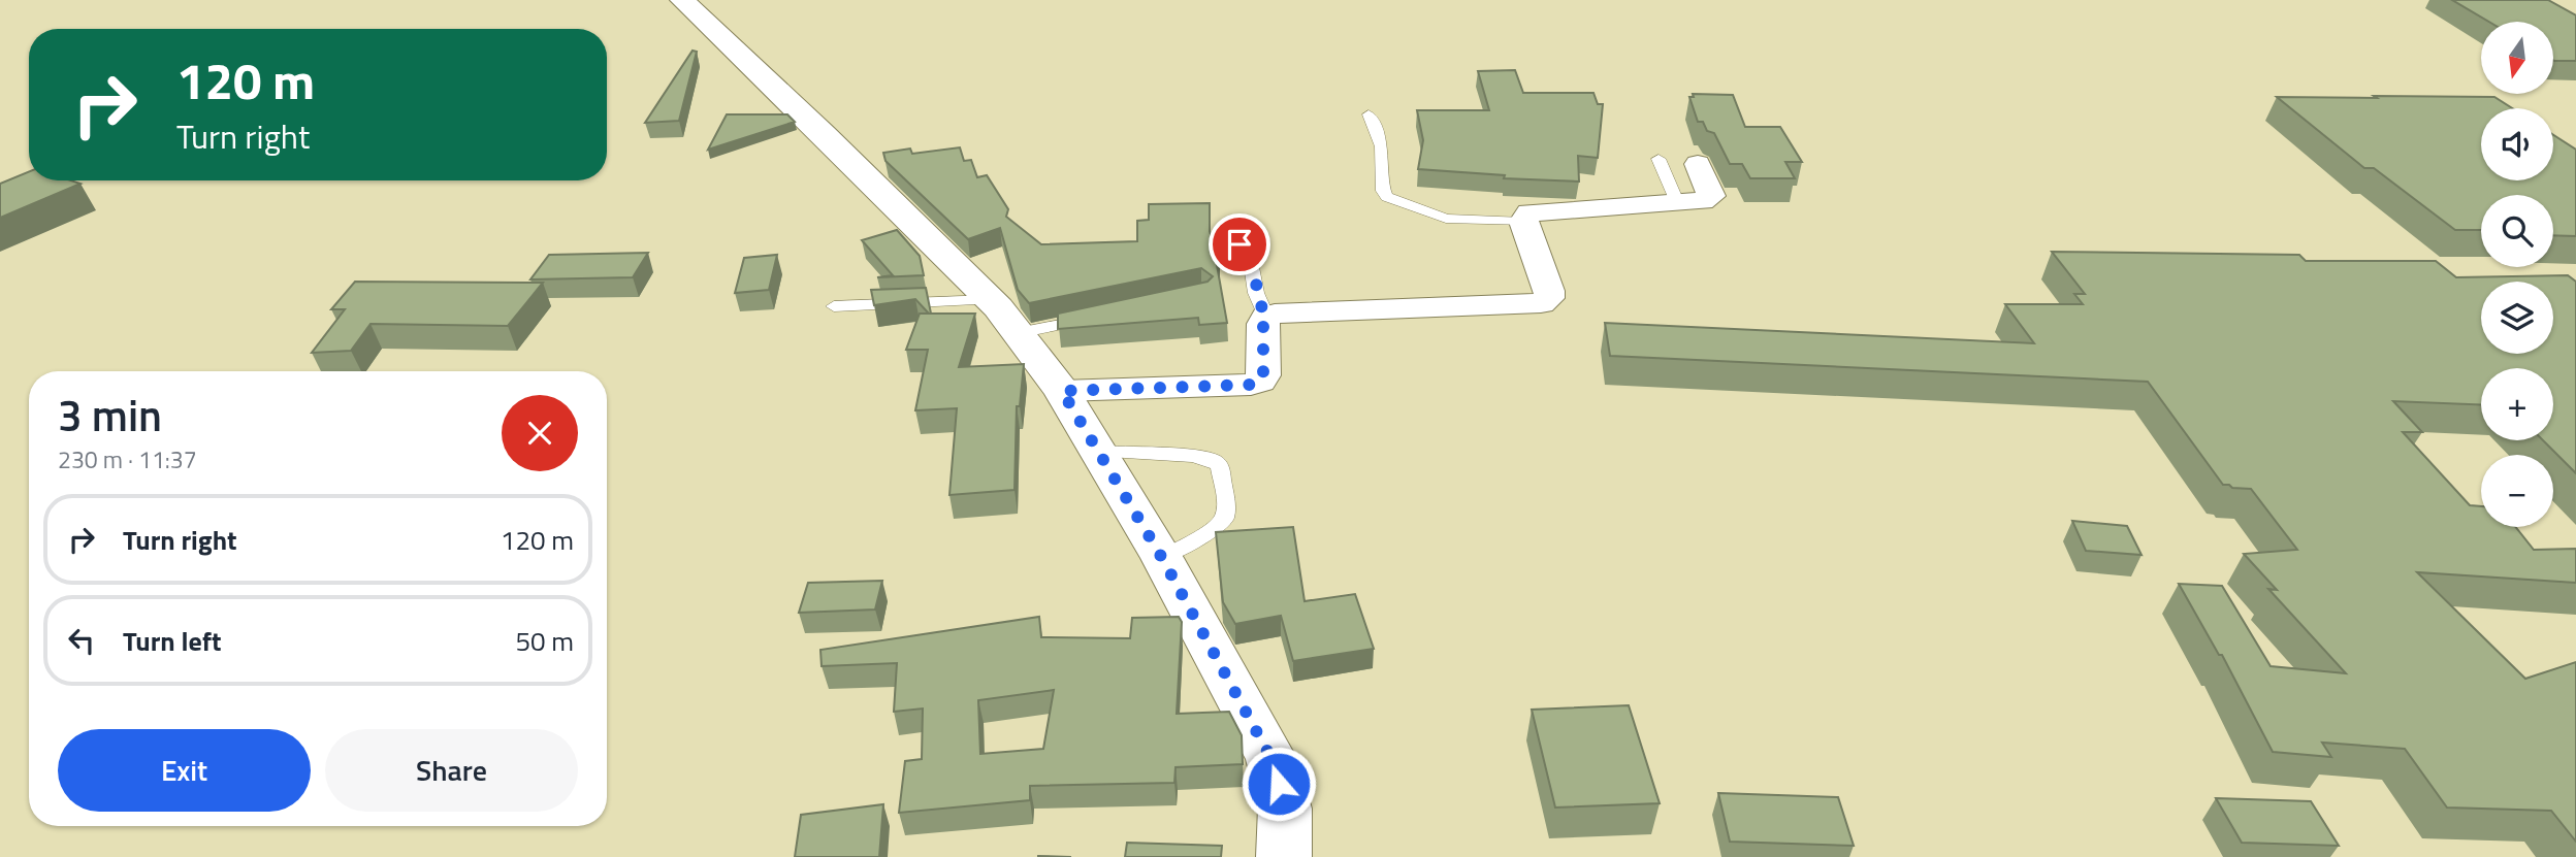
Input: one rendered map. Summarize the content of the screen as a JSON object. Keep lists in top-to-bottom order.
{
  "north": "bottom",
  "page": {
    "map_buttons": ["+", "−"],
    "turn": ["120 m", "Turn right"],
    "heading": ["3 min", "230 m · 11:37"],
    "list": [
      {
        "name": "Turn right",
        "value": "120 m"
      },
      {
        "name": "Turn left",
        "value": "50 m"
      }
    ],
    "buttons": ["Exit", "Share"]
  }
}
